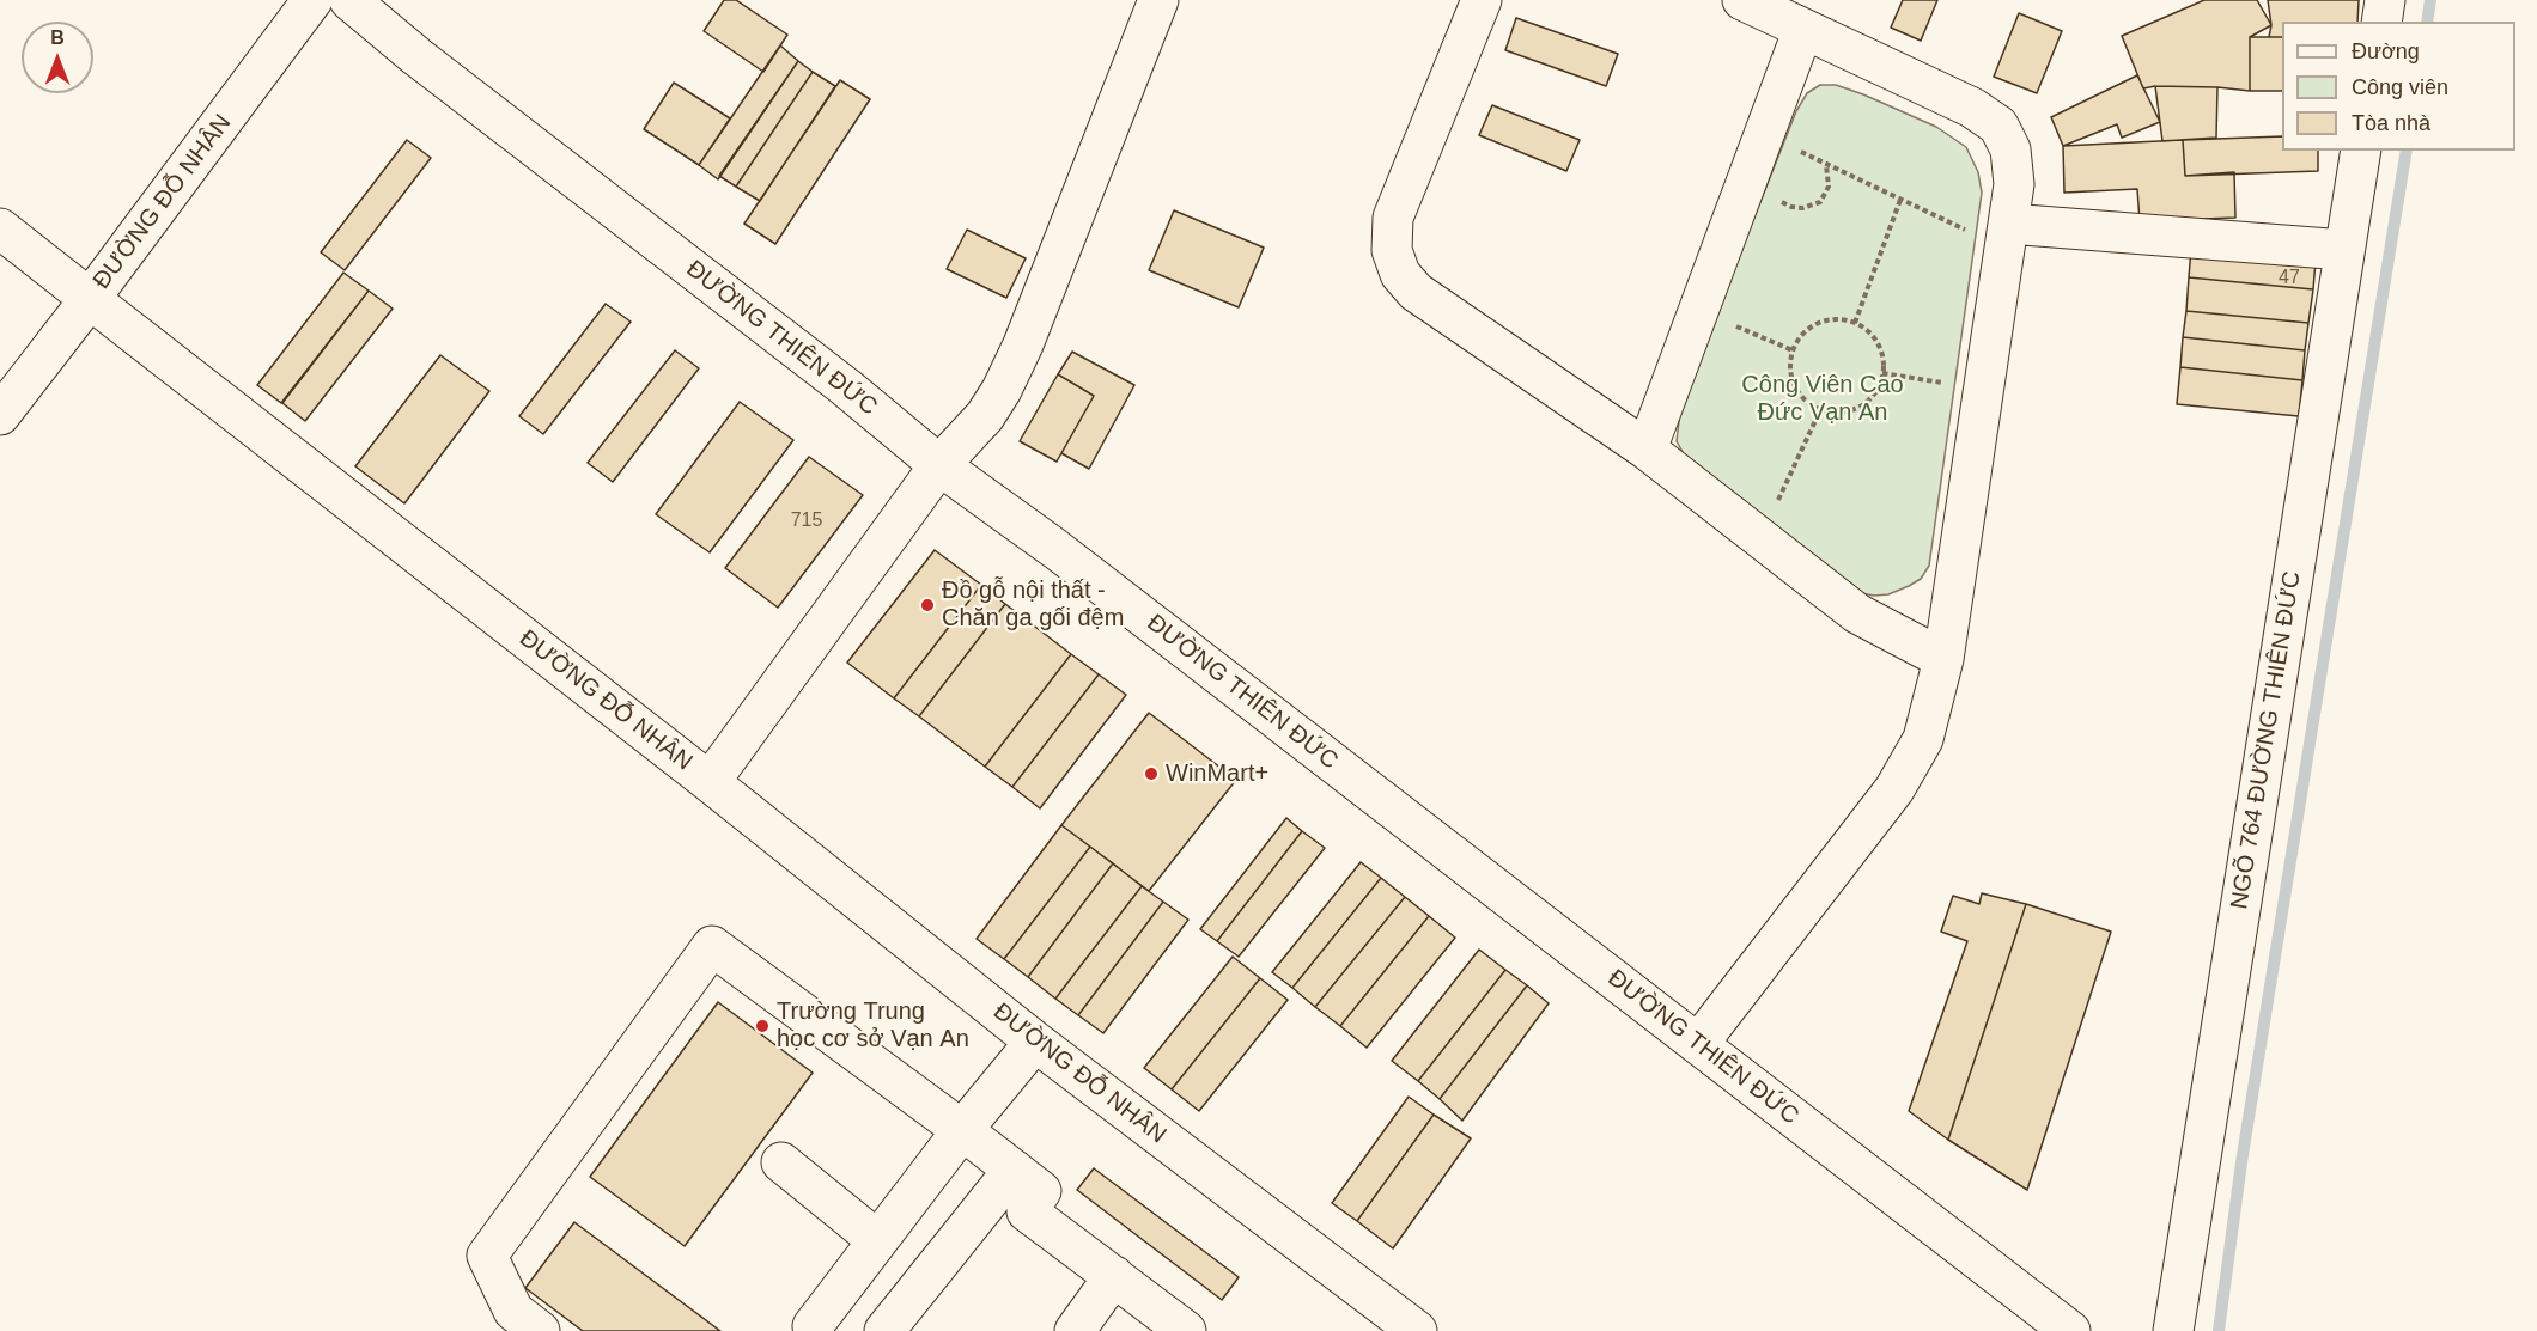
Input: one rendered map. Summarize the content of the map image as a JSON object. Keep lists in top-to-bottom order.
{
  "streets": {
    "street": ["ĐƯỜNG ĐỖ NHÂN", "ĐƯỜNG THIÊN ĐỨC", "NGÕ 764 ĐƯỜNG THIÊN ĐỨC"]
  },
  "parks": ["Công Viên Cao Đức Vạn An"],
  "places": ["Đồ gỗ nội thất - Chăn ga gối đệm", "WinMart+", "Trường Trung học cơ sở Vạn An"],
  "house_numbers": ["47", "715"],
  "legend": ["Đường", "Công viên", "Tòa nhà"],
  "north": "top"
}
